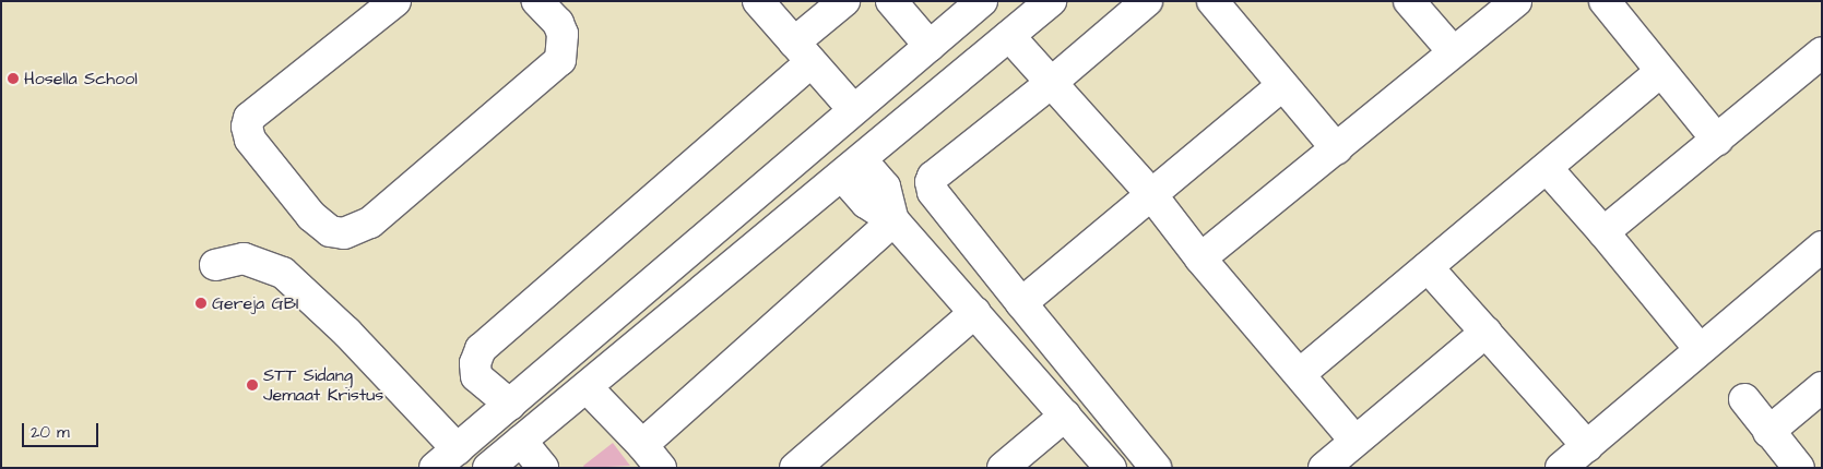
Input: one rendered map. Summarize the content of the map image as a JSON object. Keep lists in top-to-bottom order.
{
  "places": ["Hosella School", "Gereja GBI", "STT Sidang Jemaat Kristus"],
  "scale_bar": "20 m"
}
